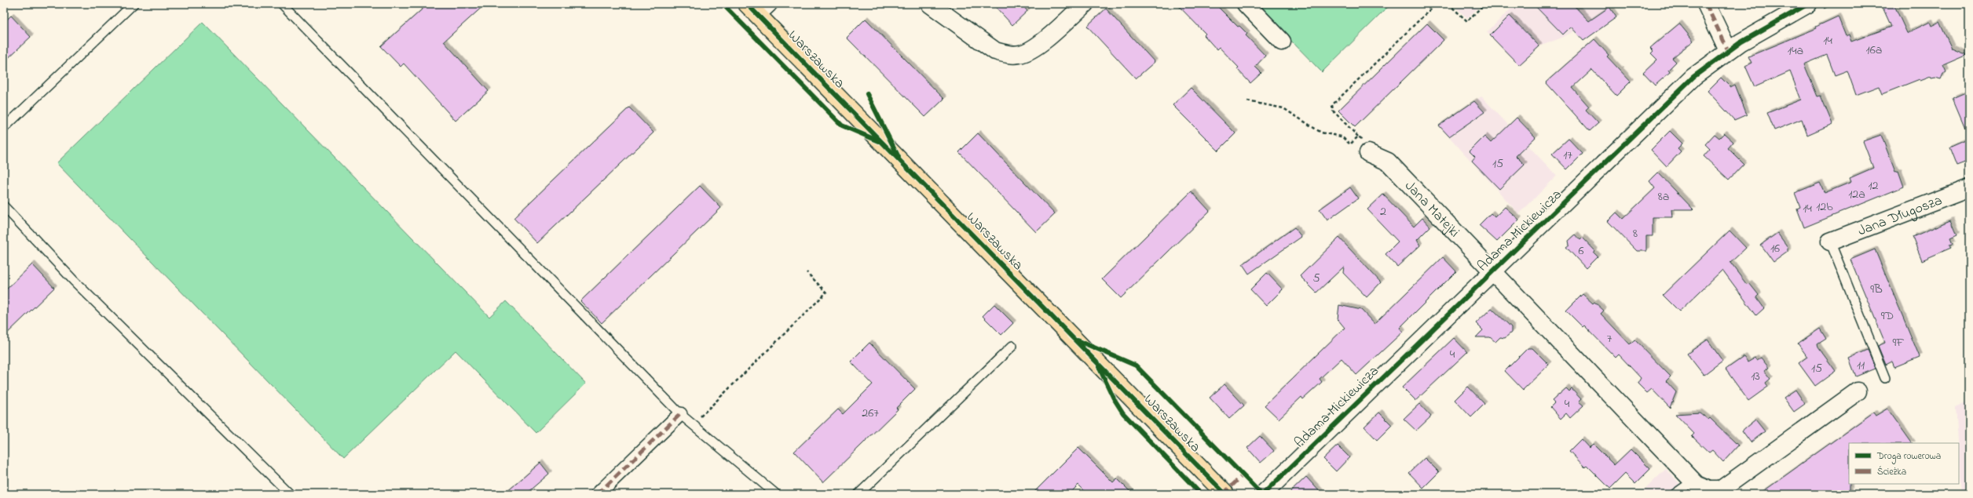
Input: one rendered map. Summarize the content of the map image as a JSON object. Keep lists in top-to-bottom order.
{
  "streets": {
    "main road": ["Warszawska"],
    "street": ["Jana Matejki", "Jana Długosza", "Adama Mickiewicza"]
  },
  "crossings": [
    ["Jana Matejki", "Adama Mickiewicza"]
  ],
  "house_numbers": [
    "14",
    "16a",
    "14a",
    "17",
    "15",
    "12",
    "12a",
    "8a",
    "12b",
    "14",
    "2",
    "8",
    "16",
    "6",
    "5",
    "9B",
    "9D",
    "7",
    "9F",
    "4",
    "11",
    "15",
    "13",
    "4",
    "267"
  ],
  "legend": ["Droga rowerowa", "Ścieżka"]
}
